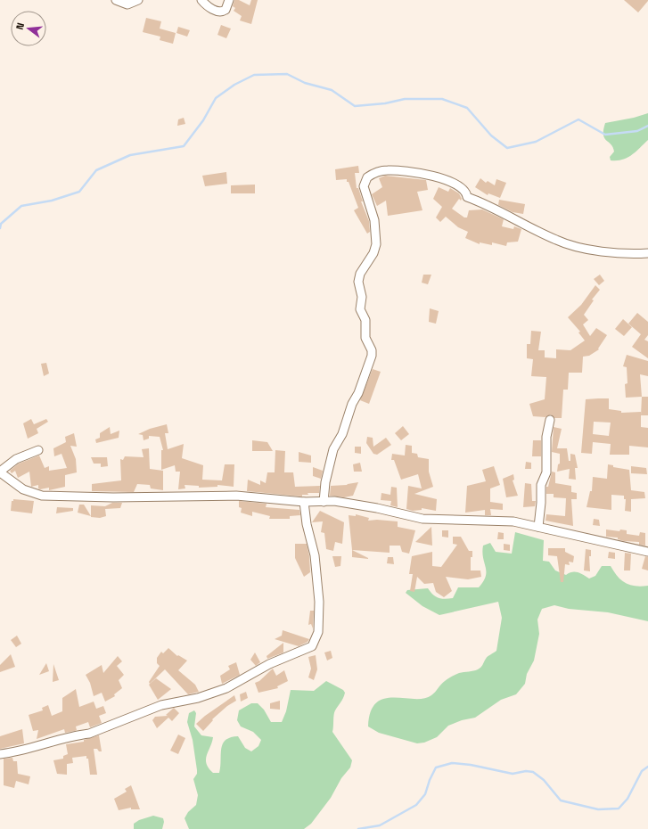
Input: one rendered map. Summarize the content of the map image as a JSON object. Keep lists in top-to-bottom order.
{
  "north": "left"
}
